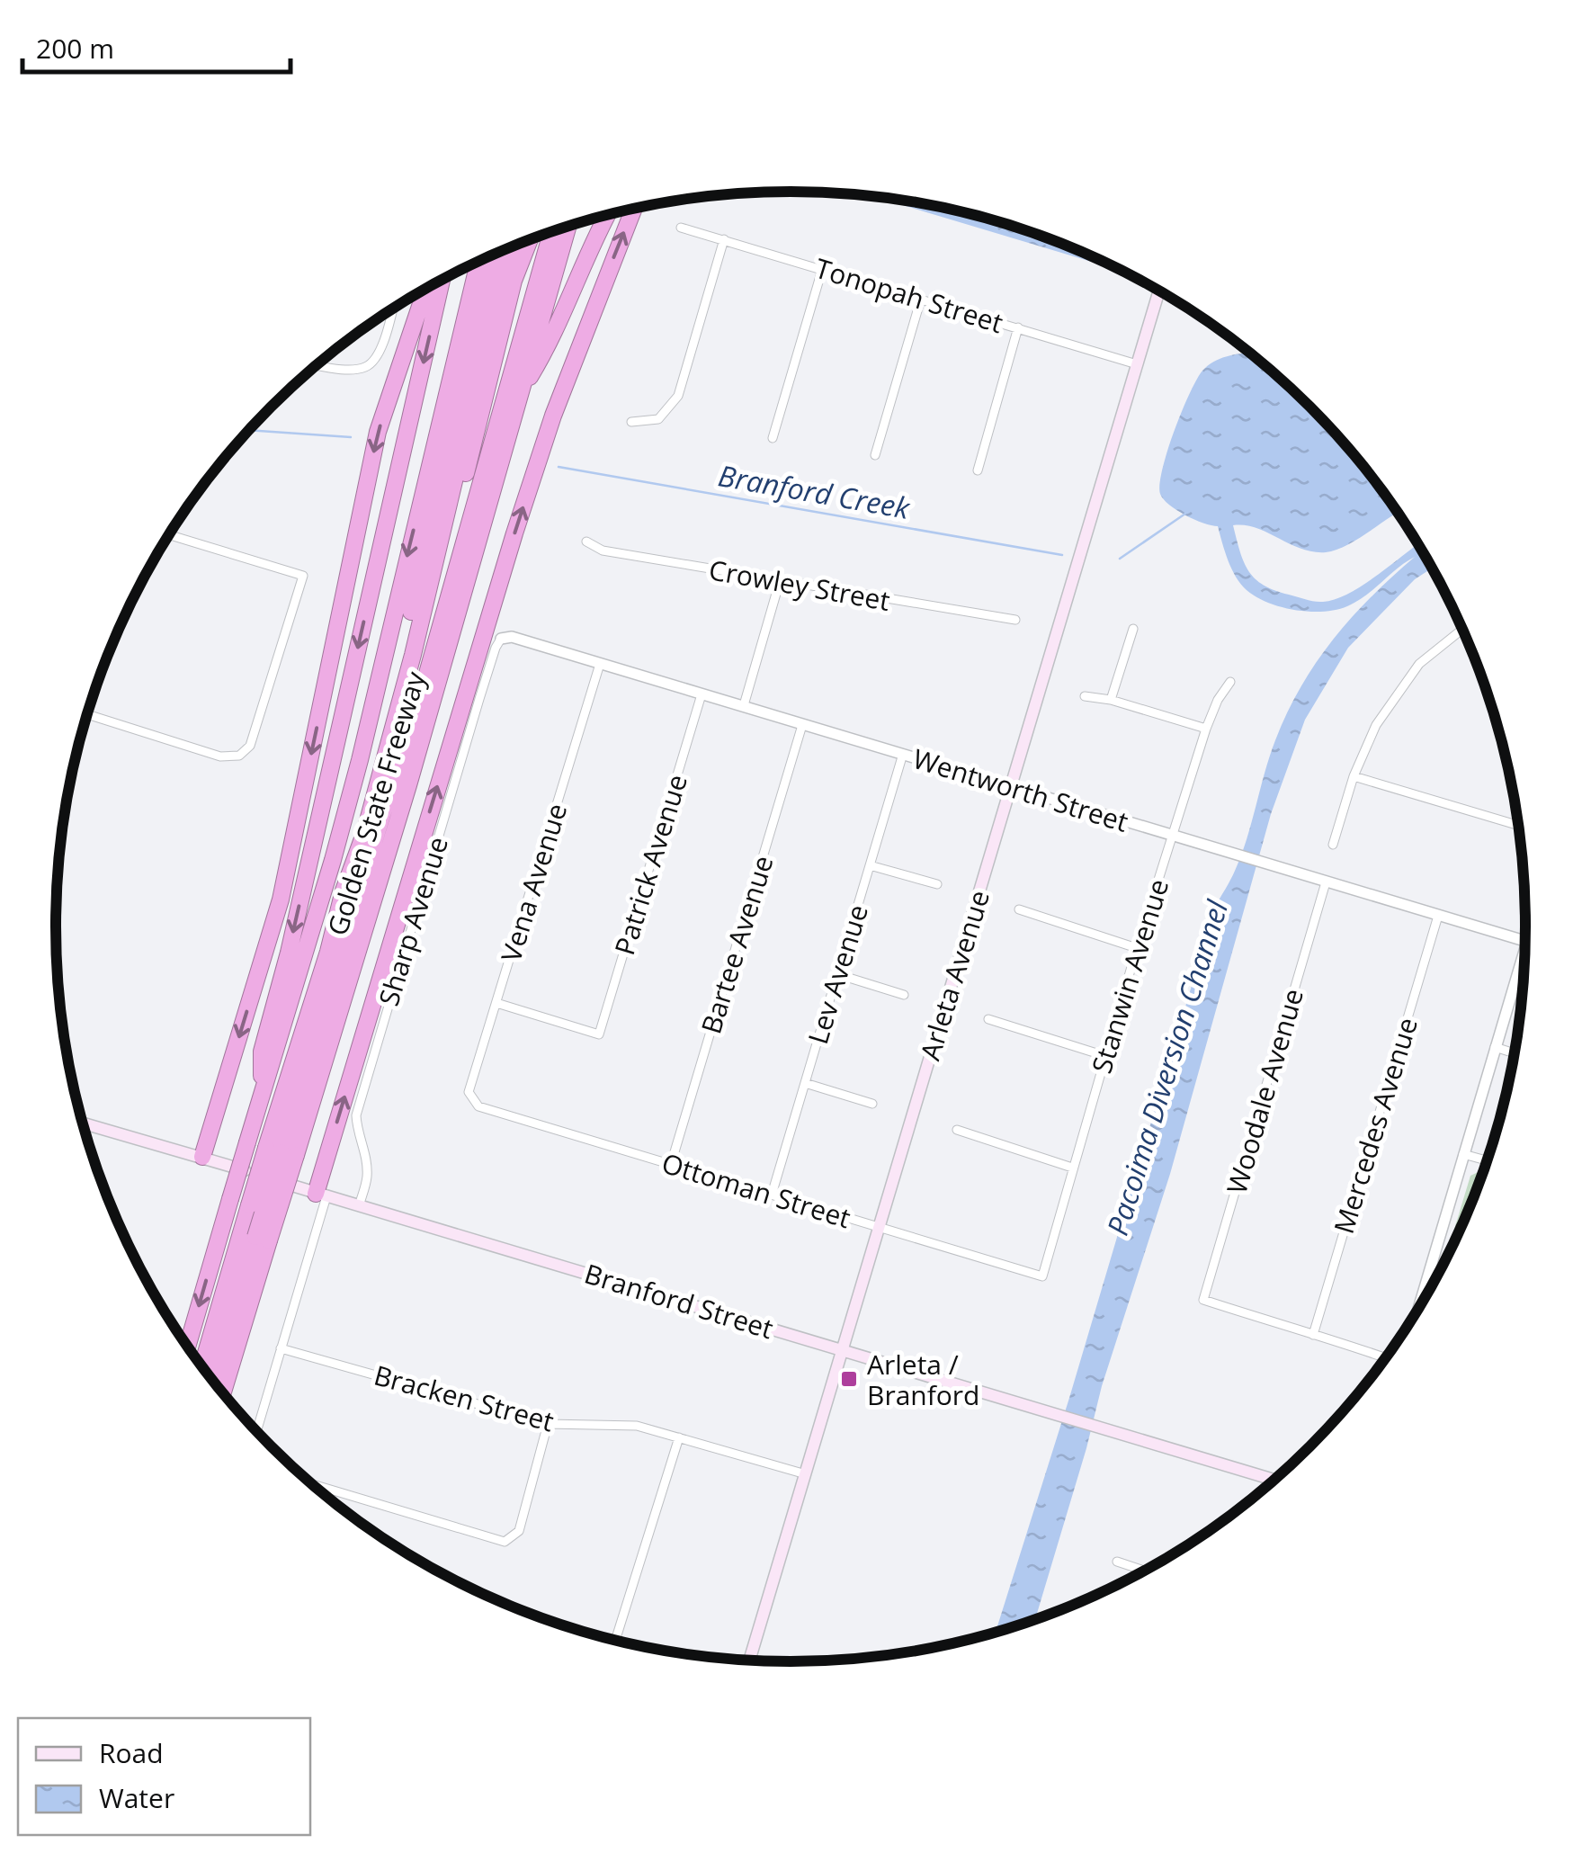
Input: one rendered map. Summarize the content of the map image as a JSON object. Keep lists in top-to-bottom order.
{
  "streets": {
    "highway": ["Golden State Freeway"],
    "main road": ["Arleta Avenue", "Branford Street"],
    "street": [
      "Tonopah Street",
      "Crowley Street",
      "Wentworth Street",
      "Patrick Avenue",
      "Vena Avenue",
      "Sharp Avenue",
      "Bartee Avenue",
      "Lev Avenue",
      "Stanwin Avenue",
      "Woodale Avenue",
      "Mercedes Avenue",
      "Ottoman Street",
      "Bracken Street"
    ]
  },
  "crossings": [
    ["Tonopah Street", "Arleta Avenue"],
    ["Wentworth Street", "Patrick Avenue"],
    ["Wentworth Street", "Vena Avenue"],
    ["Wentworth Street", "Sharp Avenue"],
    ["Wentworth Street", "Bartee Avenue"],
    ["Wentworth Street", "Lev Avenue"],
    ["Wentworth Street", "Arleta Avenue"],
    ["Wentworth Street", "Stanwin Avenue"],
    ["Wentworth Street", "Woodale Avenue"],
    ["Wentworth Street", "Mercedes Avenue"],
    ["Patrick Avenue", "Vena Avenue"],
    ["Vena Avenue", "Ottoman Street"],
    ["Sharp Avenue", "Branford Street"],
    ["Bartee Avenue", "Ottoman Street"],
    ["Lev Avenue", "Ottoman Street"],
    ["Arleta Avenue", "Ottoman Street"],
    ["Arleta Avenue", "Branford Street"],
    ["Arleta Avenue", "Bracken Street"],
    ["Stanwin Avenue", "Ottoman Street"],
    ["Woodale Avenue", "Mercedes Avenue"]
  ],
  "water": ["Branford Creek", "Pacoima Diversion Channel"],
  "places": {
    "transit": ["Arleta / Branford"]
  },
  "legend": ["Road", "Water"],
  "scale_bar": "200 m"
}
